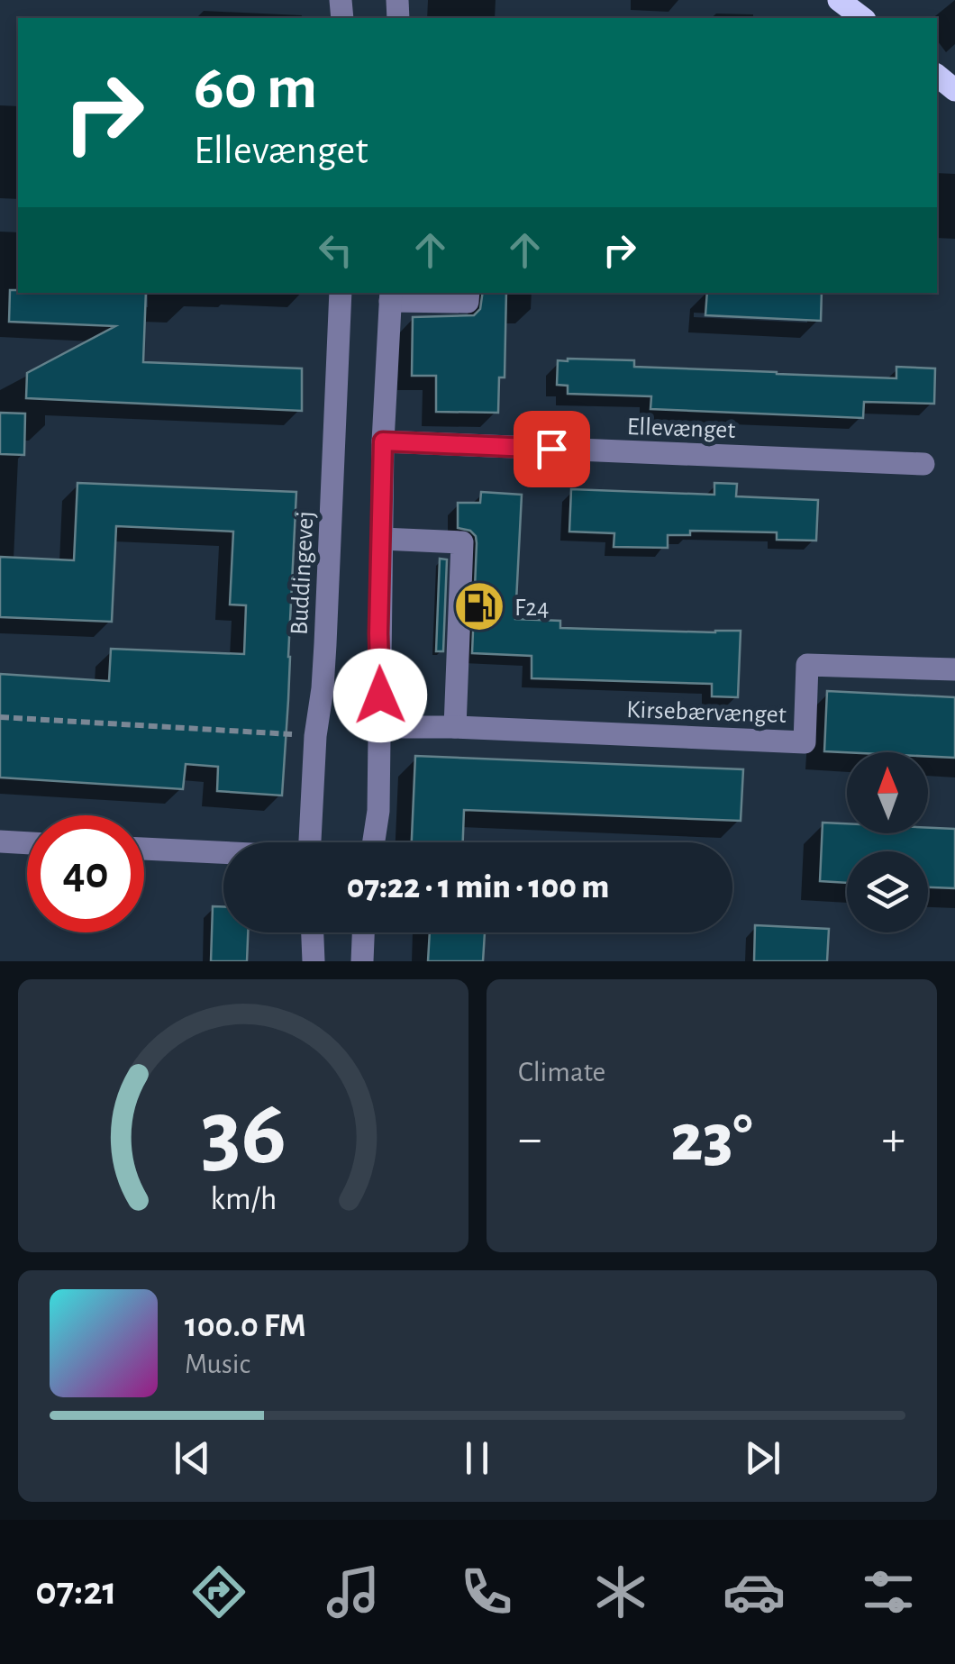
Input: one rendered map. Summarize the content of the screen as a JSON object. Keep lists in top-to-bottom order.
{
  "streets": {
    "street": ["Ellevænget", "Buddingevej", "Kirsebærvænget"]
  },
  "places": {
    "fuel station": ["F24"]
  },
  "north": "top",
  "page": {
    "turn": ["60 m", "Ellevænget"],
    "limit": "40",
    "trip": "07:22 · 1 min · 100 m",
    "tile": "Climate",
    "heat": ["−", "23°", "+"],
    "song": ["100.0 FM", "Music"],
    "tabs": "07:21",
    "gauge": ["36", "km/h"]
  }
}
